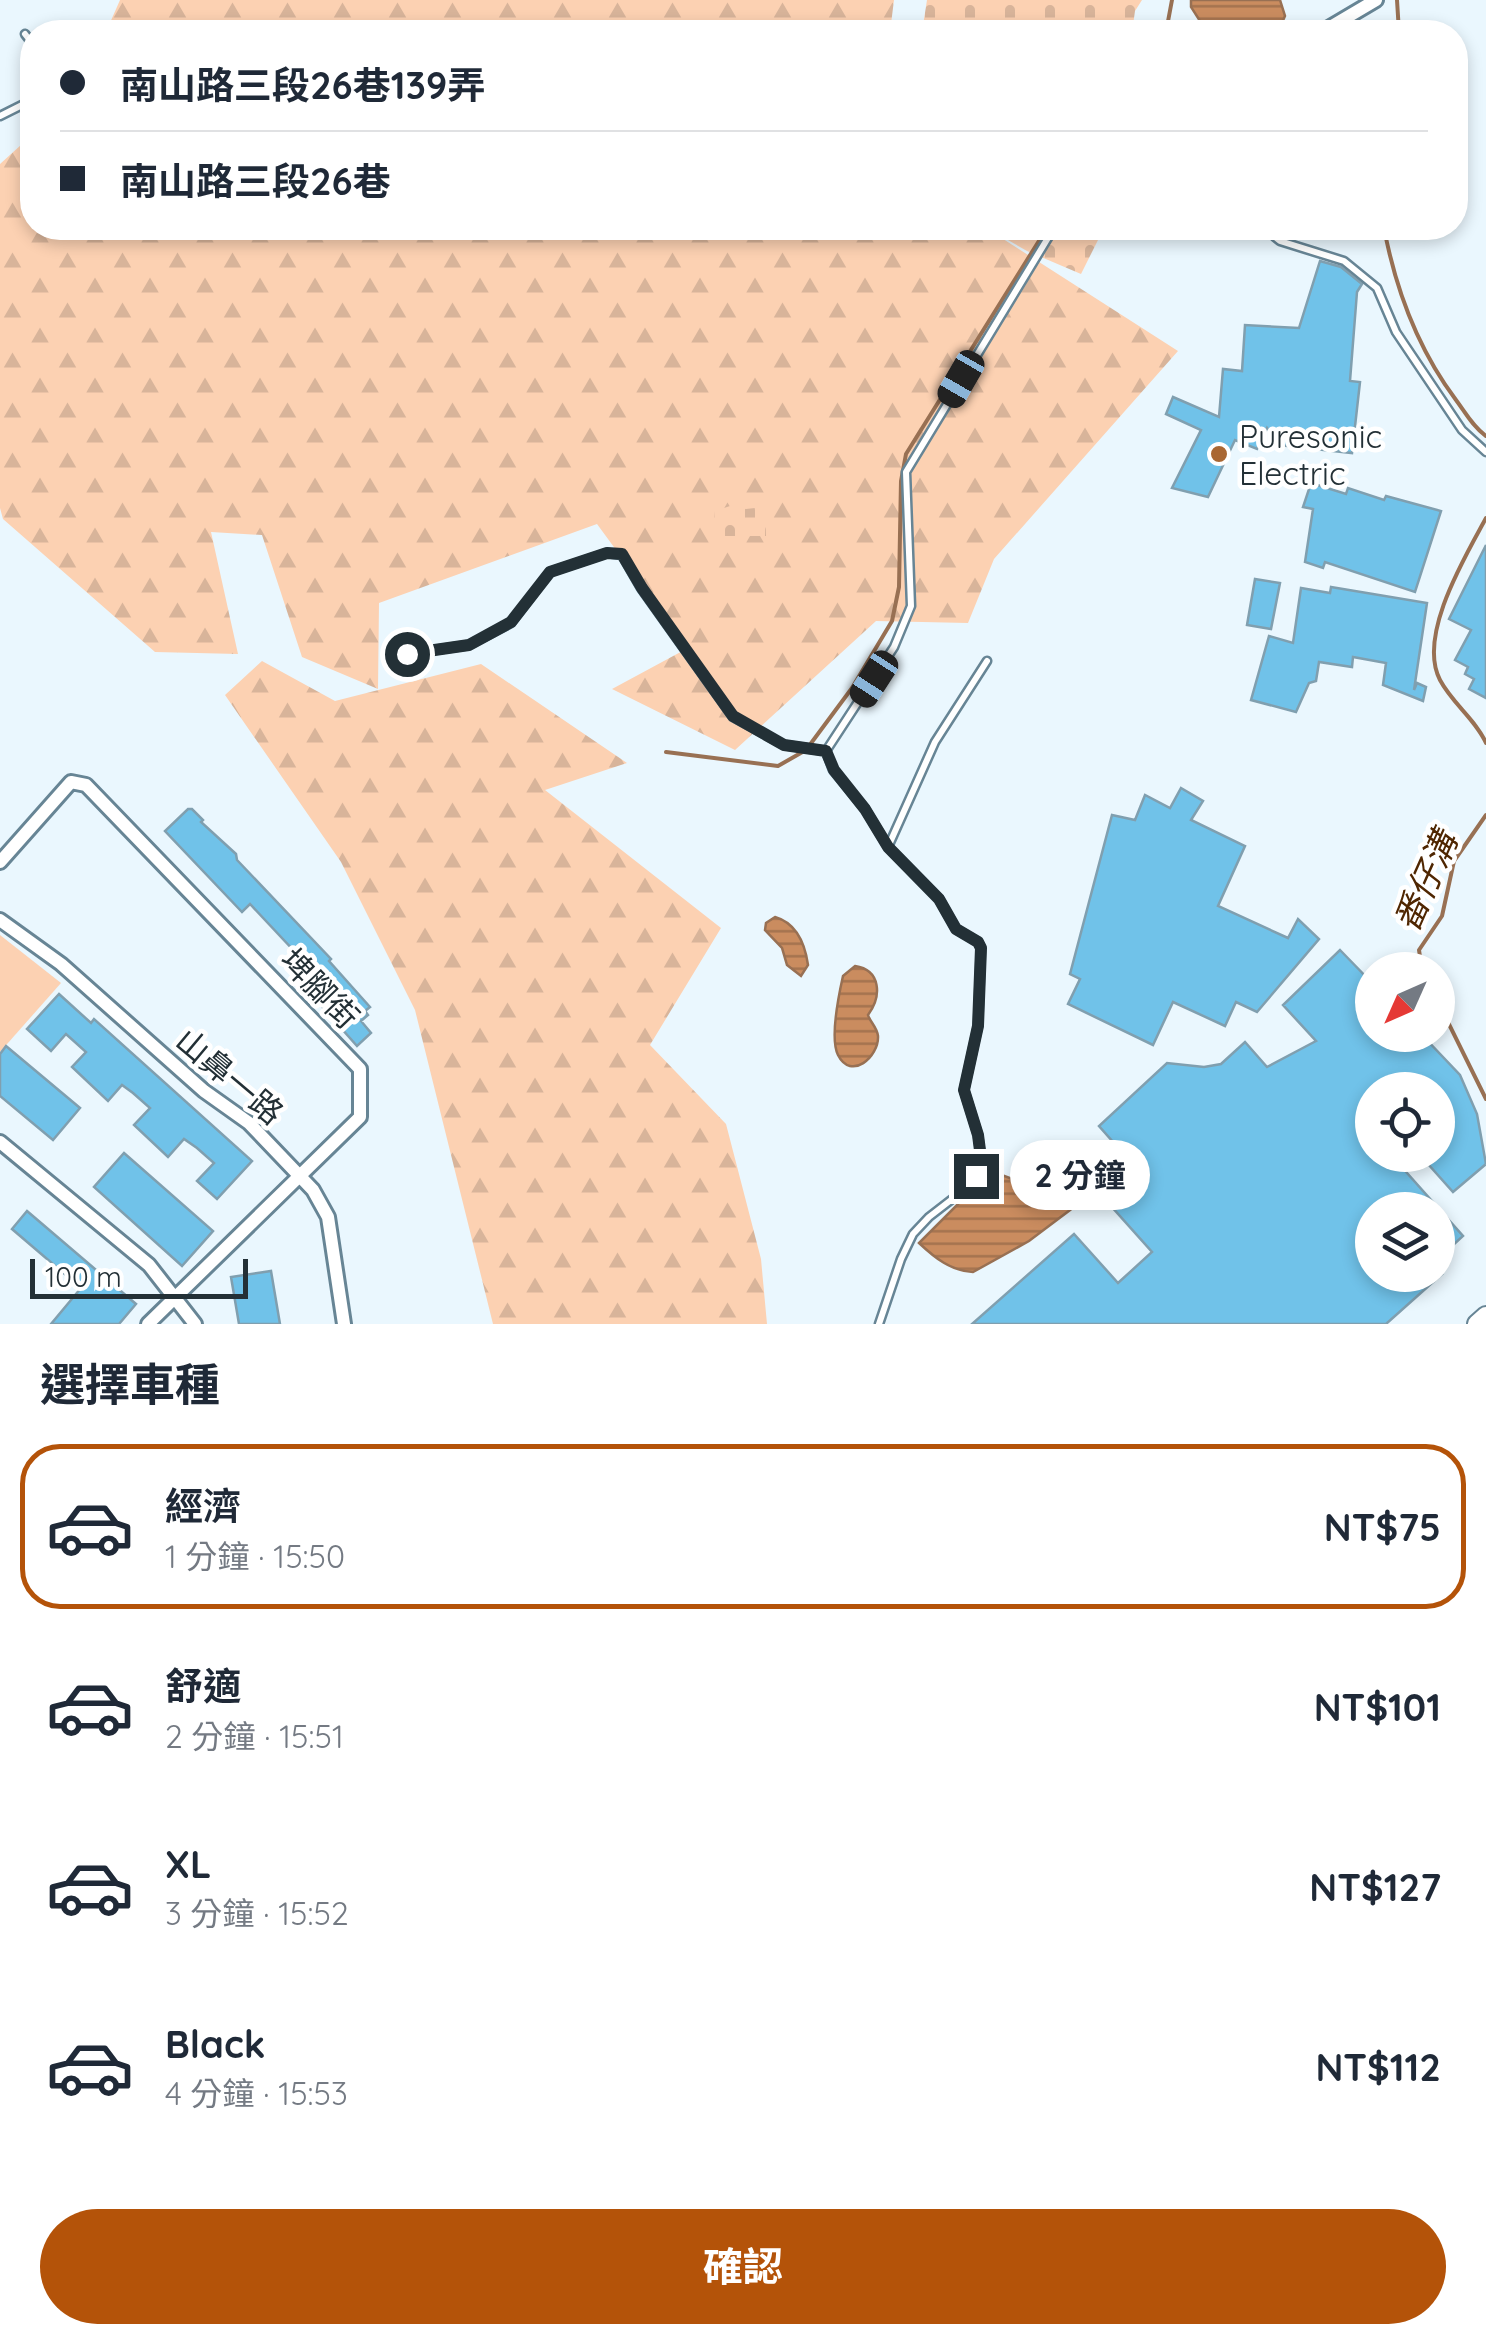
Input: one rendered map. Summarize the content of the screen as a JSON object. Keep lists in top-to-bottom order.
{
  "streets": {
    "street": ["埤腳街", "山鼻一路"]
  },
  "crossings": [
    ["埤腳街", "山鼻一路"]
  ],
  "water": ["番仔溝"],
  "places": ["Puresonic Electric"],
  "scale_bar": "100 m",
  "north": "bottom left",
  "page": {
    "banner": ["南山路三段26巷139弄", "南山路三段26巷"],
    "bubble": "2 分鐘",
    "scale": "100 m",
    "heading": "選擇車種",
    "list": [
      {
        "name": "經濟",
        "note": "1 分鐘 · 15:50",
        "value": "NT$75"
      },
      {
        "name": "舒適",
        "note": "2 分鐘 · 15:51",
        "value": "NT$101"
      },
      {
        "name": "XL",
        "note": "3 分鐘 · 15:52",
        "value": "NT$127"
      },
      {
        "name": "Black",
        "note": "4 分鐘 · 15:53",
        "value": "NT$112"
      }
    ],
    "buttons": "確認"
  }
}
